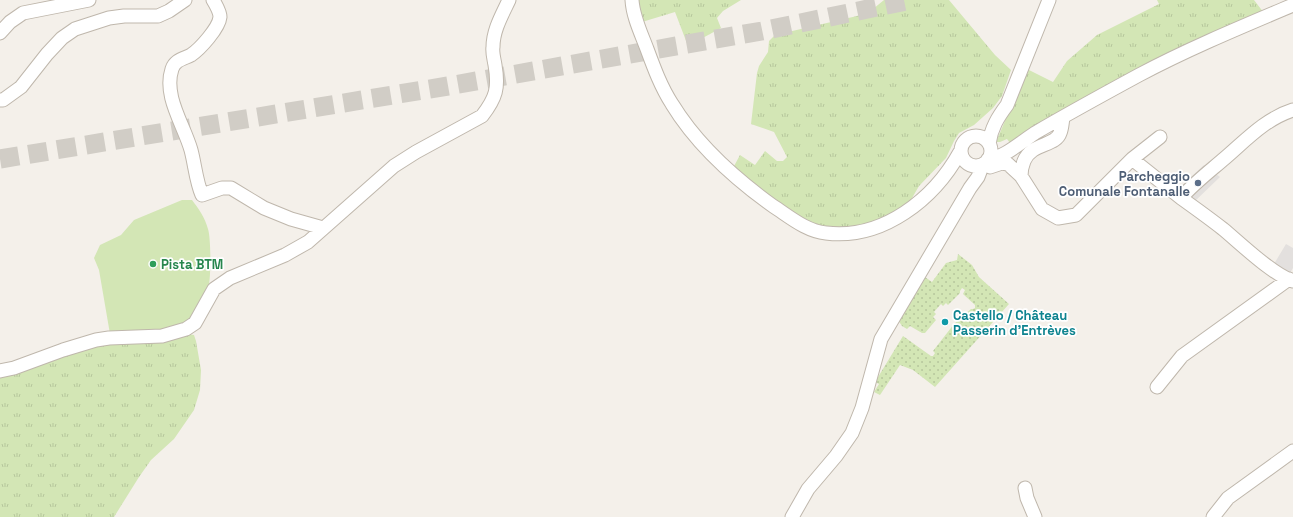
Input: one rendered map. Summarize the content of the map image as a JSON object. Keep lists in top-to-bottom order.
{
  "places": ["Parcheggio Comunale Fontanalle", "Pista BTM", "Castello / Château Passerin d'Entrèves"]
}
